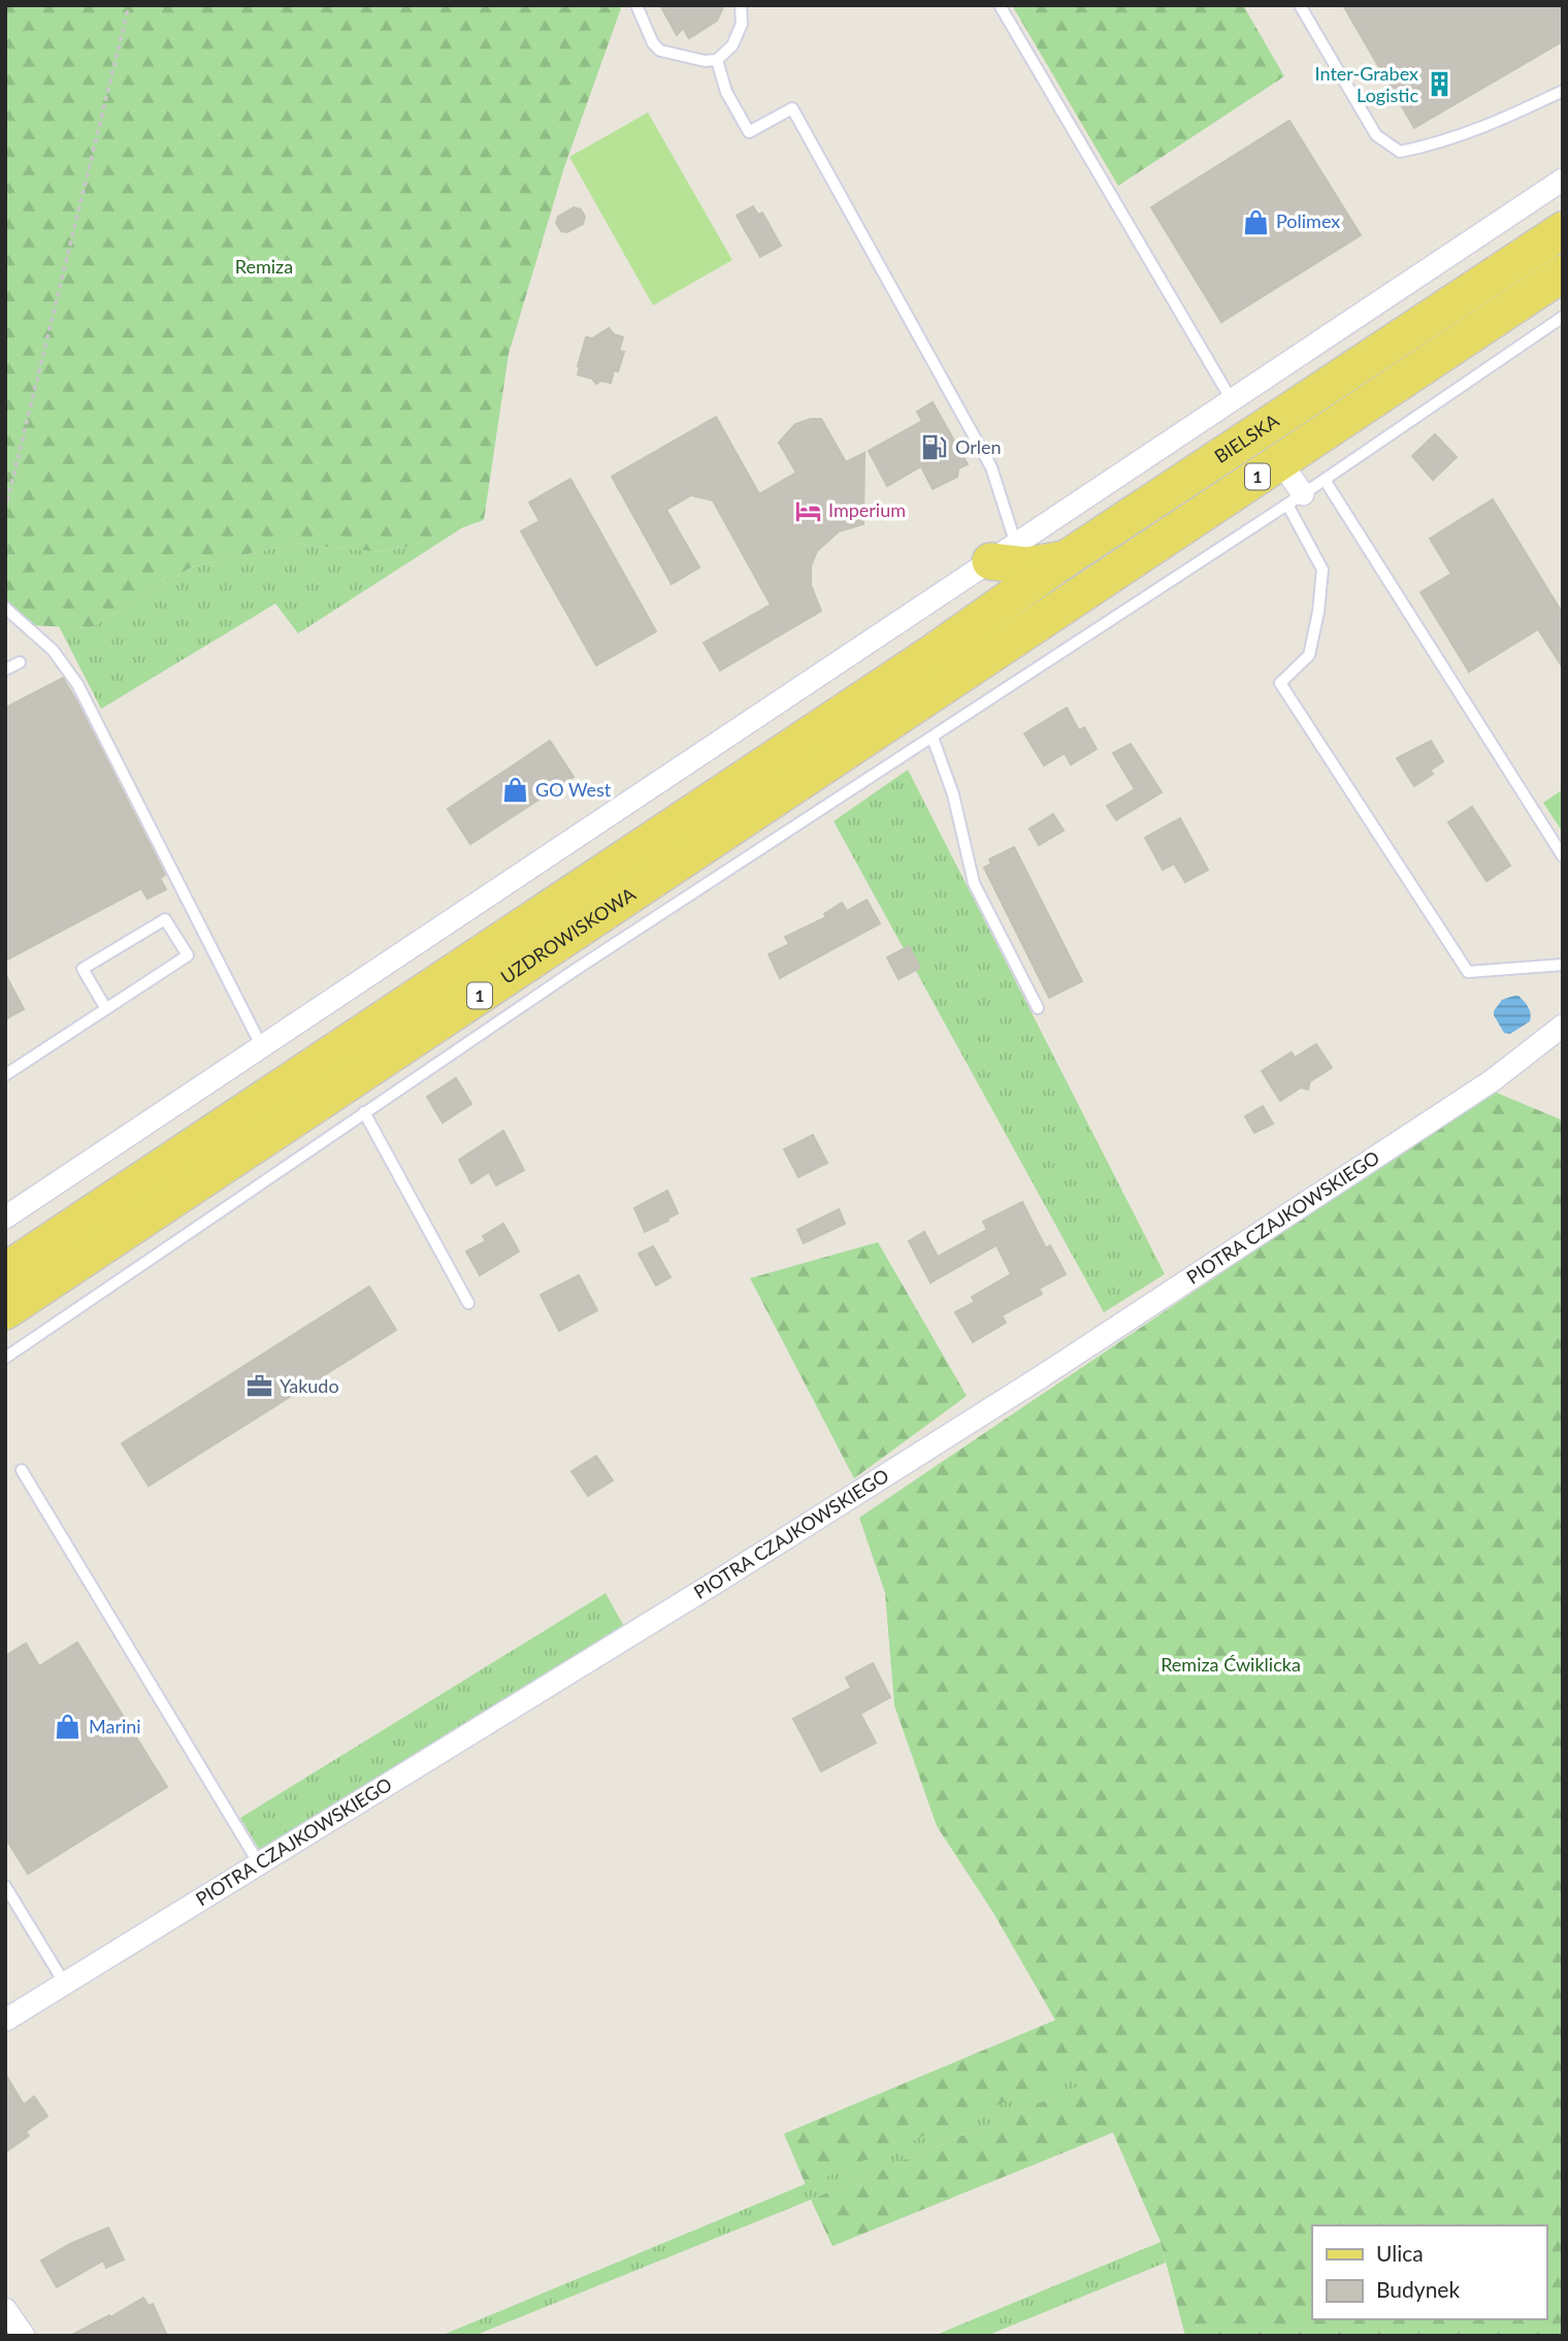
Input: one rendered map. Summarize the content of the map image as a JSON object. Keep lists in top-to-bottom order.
{
  "streets": {
    "main road": ["BIELSKA", "1", "UZDROWISKOWA"],
    "street": ["PIOTRA CZAJKOWSKIEGO"]
  },
  "crossings": [
    ["BIELSKA", "UZDROWISKOWA"]
  ],
  "parks": ["Remiza", "Remiza Ćwiklicka"],
  "places": {
    "building": ["Inter-Grabex Logistic"],
    "shop": ["Polimex", "GO West", "Marini"],
    "fuel station": ["Orlen"],
    "hotel": ["Imperium"],
    "office": ["Yakudo"]
  },
  "legend": ["Ulica", "Budynek"]
}
